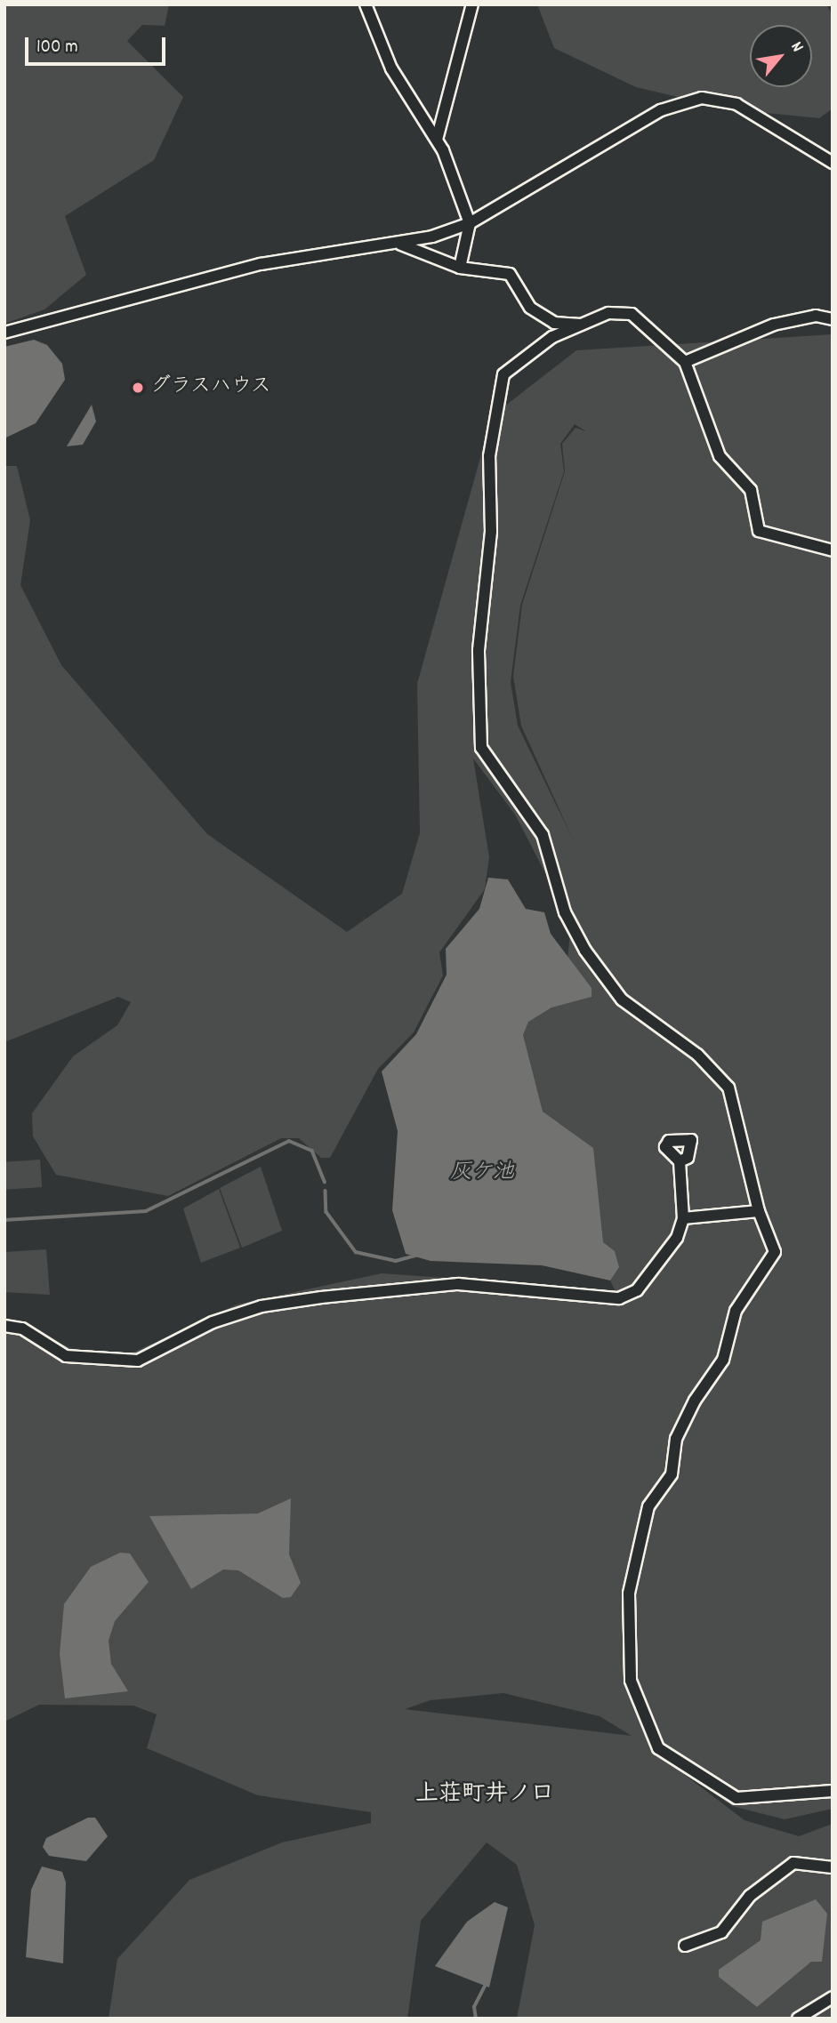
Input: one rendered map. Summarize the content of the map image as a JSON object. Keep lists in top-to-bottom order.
{
  "districts": ["上荘町井ノ口"],
  "water": ["灰ケ池"],
  "places": ["グラスハウス"],
  "scale_bar": "100 m",
  "north": "top right"
}
